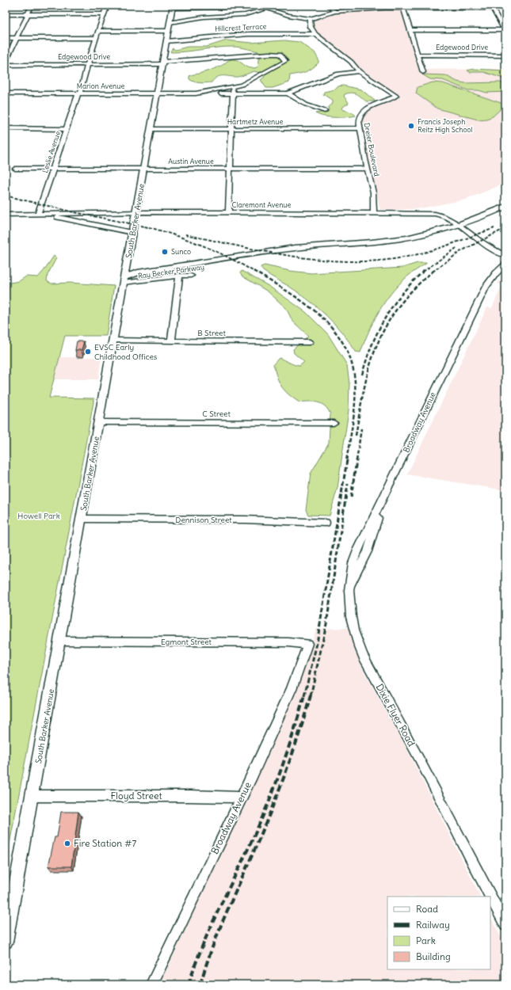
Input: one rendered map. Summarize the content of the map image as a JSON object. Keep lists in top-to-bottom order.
{
  "streets": {
    "main road": ["South Barker Avenue", "Ray Becker Parkway"],
    "street": [
      "Hillcrest Terrace",
      "Edgewood Drive",
      "Marion Avenue",
      "Hartmetz Avenue",
      "Dreier Boulevard",
      "Leslie Avenue",
      "Austin Avenue",
      "Claremont Avenue",
      "B Street",
      "C Street",
      "Broadway Avenue",
      "Dennison Street",
      "Egmont Street",
      "Dixie Flyer Road",
      "Floyd Street"
    ]
  },
  "crossings": [
    ["Hillcrest Terrace", "Dreier Boulevard"],
    ["Hillcrest Terrace", "South Barker Avenue"],
    ["Edgewood Drive", "Marion Avenue"],
    ["Edgewood Drive", "Leslie Avenue"],
    ["Edgewood Drive", "South Barker Avenue"],
    ["Marion Avenue", "Dreier Boulevard"],
    ["Marion Avenue", "Leslie Avenue"],
    ["Marion Avenue", "South Barker Avenue"],
    ["Hartmetz Avenue", "Dreier Boulevard"],
    ["Hartmetz Avenue", "South Barker Avenue"],
    ["Dreier Boulevard", "Austin Avenue"],
    ["Dreier Boulevard", "Claremont Avenue"],
    ["Leslie Avenue", "Austin Avenue"],
    ["Leslie Avenue", "Claremont Avenue"],
    ["Austin Avenue", "South Barker Avenue"],
    ["Claremont Avenue", "South Barker Avenue"],
    ["Claremont Avenue", "Ray Becker Parkway"],
    ["South Barker Avenue", "Ray Becker Parkway"],
    ["South Barker Avenue", "B Street"],
    ["South Barker Avenue", "C Street"],
    ["South Barker Avenue", "Dennison Street"],
    ["South Barker Avenue", "Egmont Street"],
    ["South Barker Avenue", "Floyd Street"],
    ["Broadway Avenue", "Egmont Street"],
    ["Broadway Avenue", "Dixie Flyer Road"],
    ["Broadway Avenue", "Floyd Street"]
  ],
  "parks": ["Howell Park"],
  "places": [
    "Francis Joseph Reitz High School",
    "Sunco",
    "EVSC Early Childhood Offices",
    "Fire Station #7"
  ],
  "legend": [
    "Road",
    "Railway",
    "Park",
    "Building"
  ]
}
